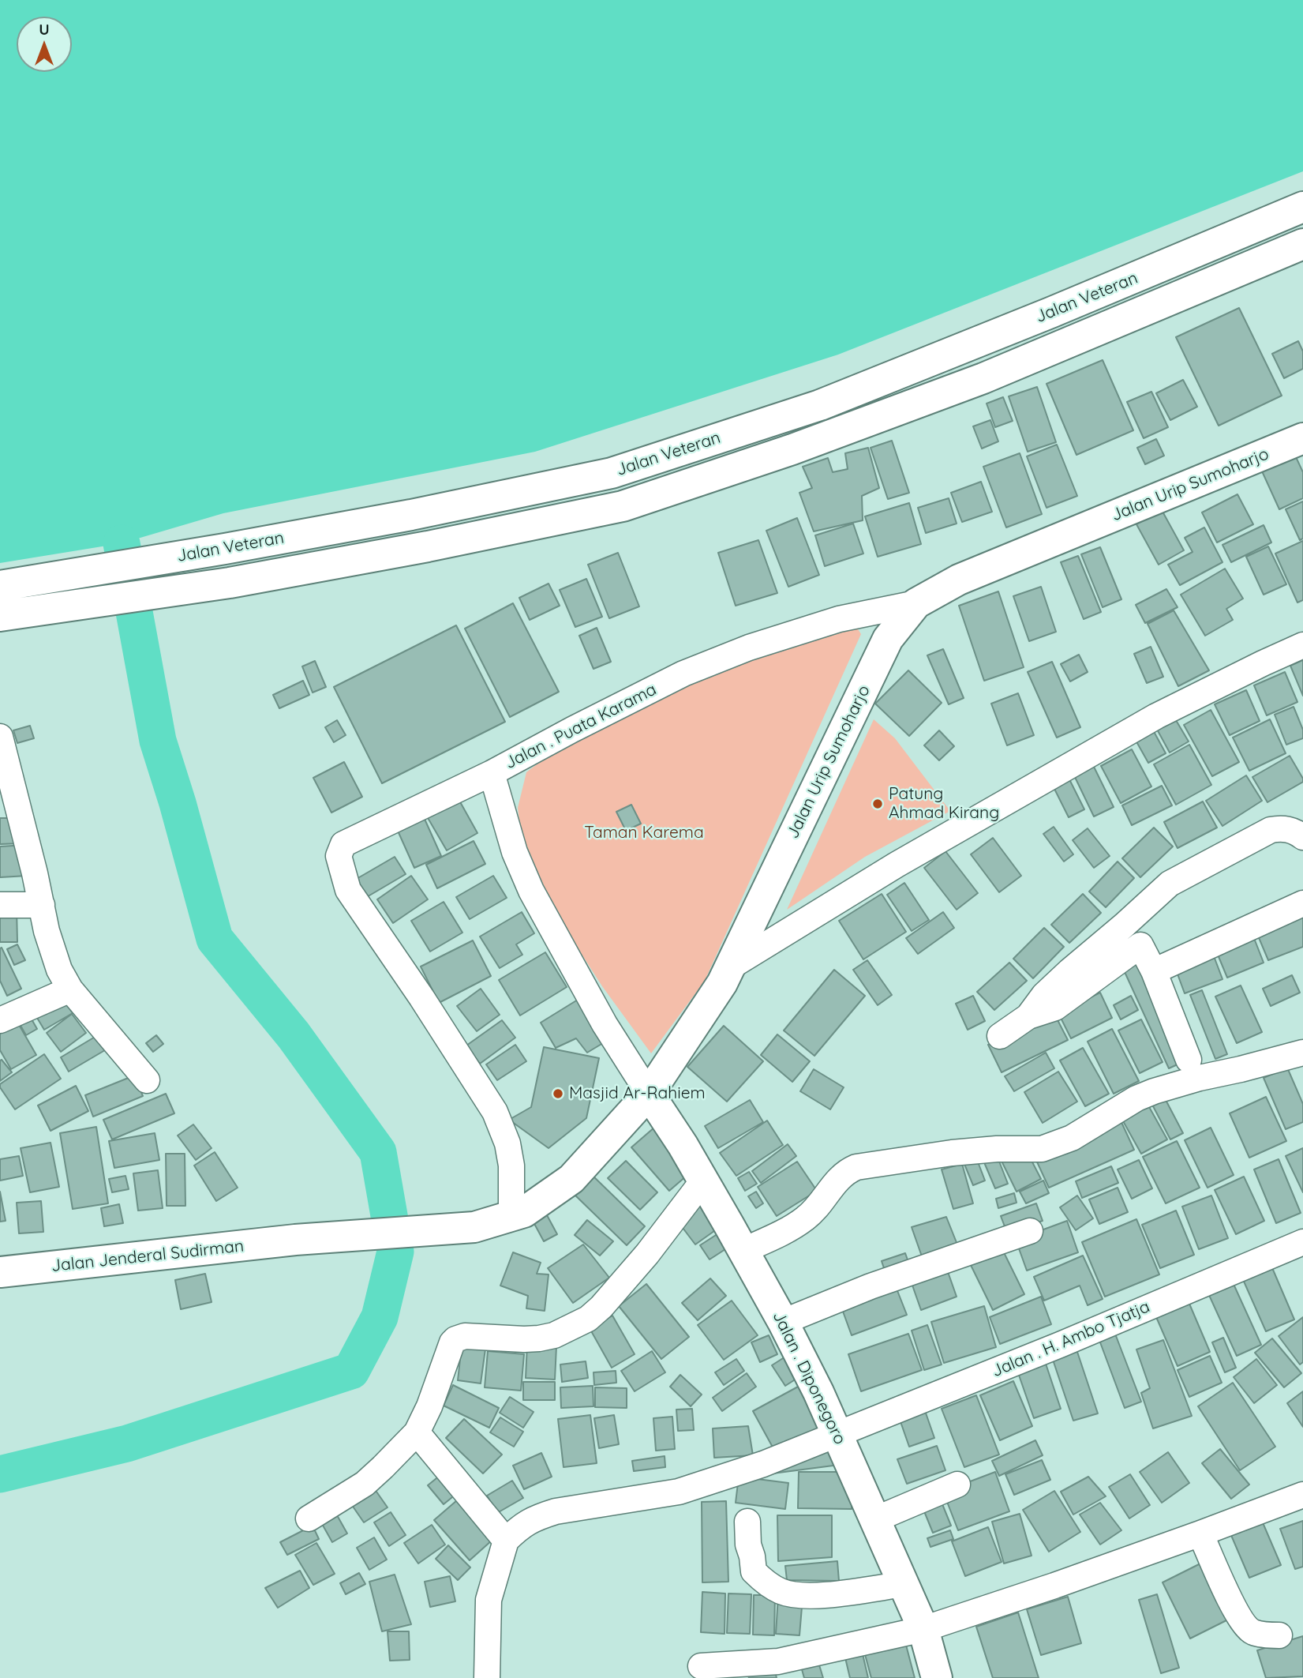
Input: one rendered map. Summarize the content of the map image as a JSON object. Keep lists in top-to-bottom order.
{
  "streets": {
    "main road": [
      "Jalan Veteran",
      "Jalan Urip Sumoharjo",
      "Jalan Jenderal Sudirman",
      "Jalan . Diponegoro"
    ],
    "street": ["Jalan . Puata Karama", "Jalan . H. Ambo Tjatja"]
  },
  "crossings": [
    ["Jalan Urip Sumoharjo", "Jalan . Puata Karama"],
    ["Jalan Urip Sumoharjo", "Jalan Jenderal Sudirman"],
    ["Jalan Urip Sumoharjo", "Jalan . Diponegoro"],
    ["Jalan . Puata Karama", "Jalan . Diponegoro"],
    ["Jalan . H. Ambo Tjatja", "Jalan . Diponegoro"]
  ],
  "parks": ["Taman Karema"],
  "places": ["Patung Ahmad Kirang", "Masjid Ar-Rahiem"],
  "north": "top"
}
